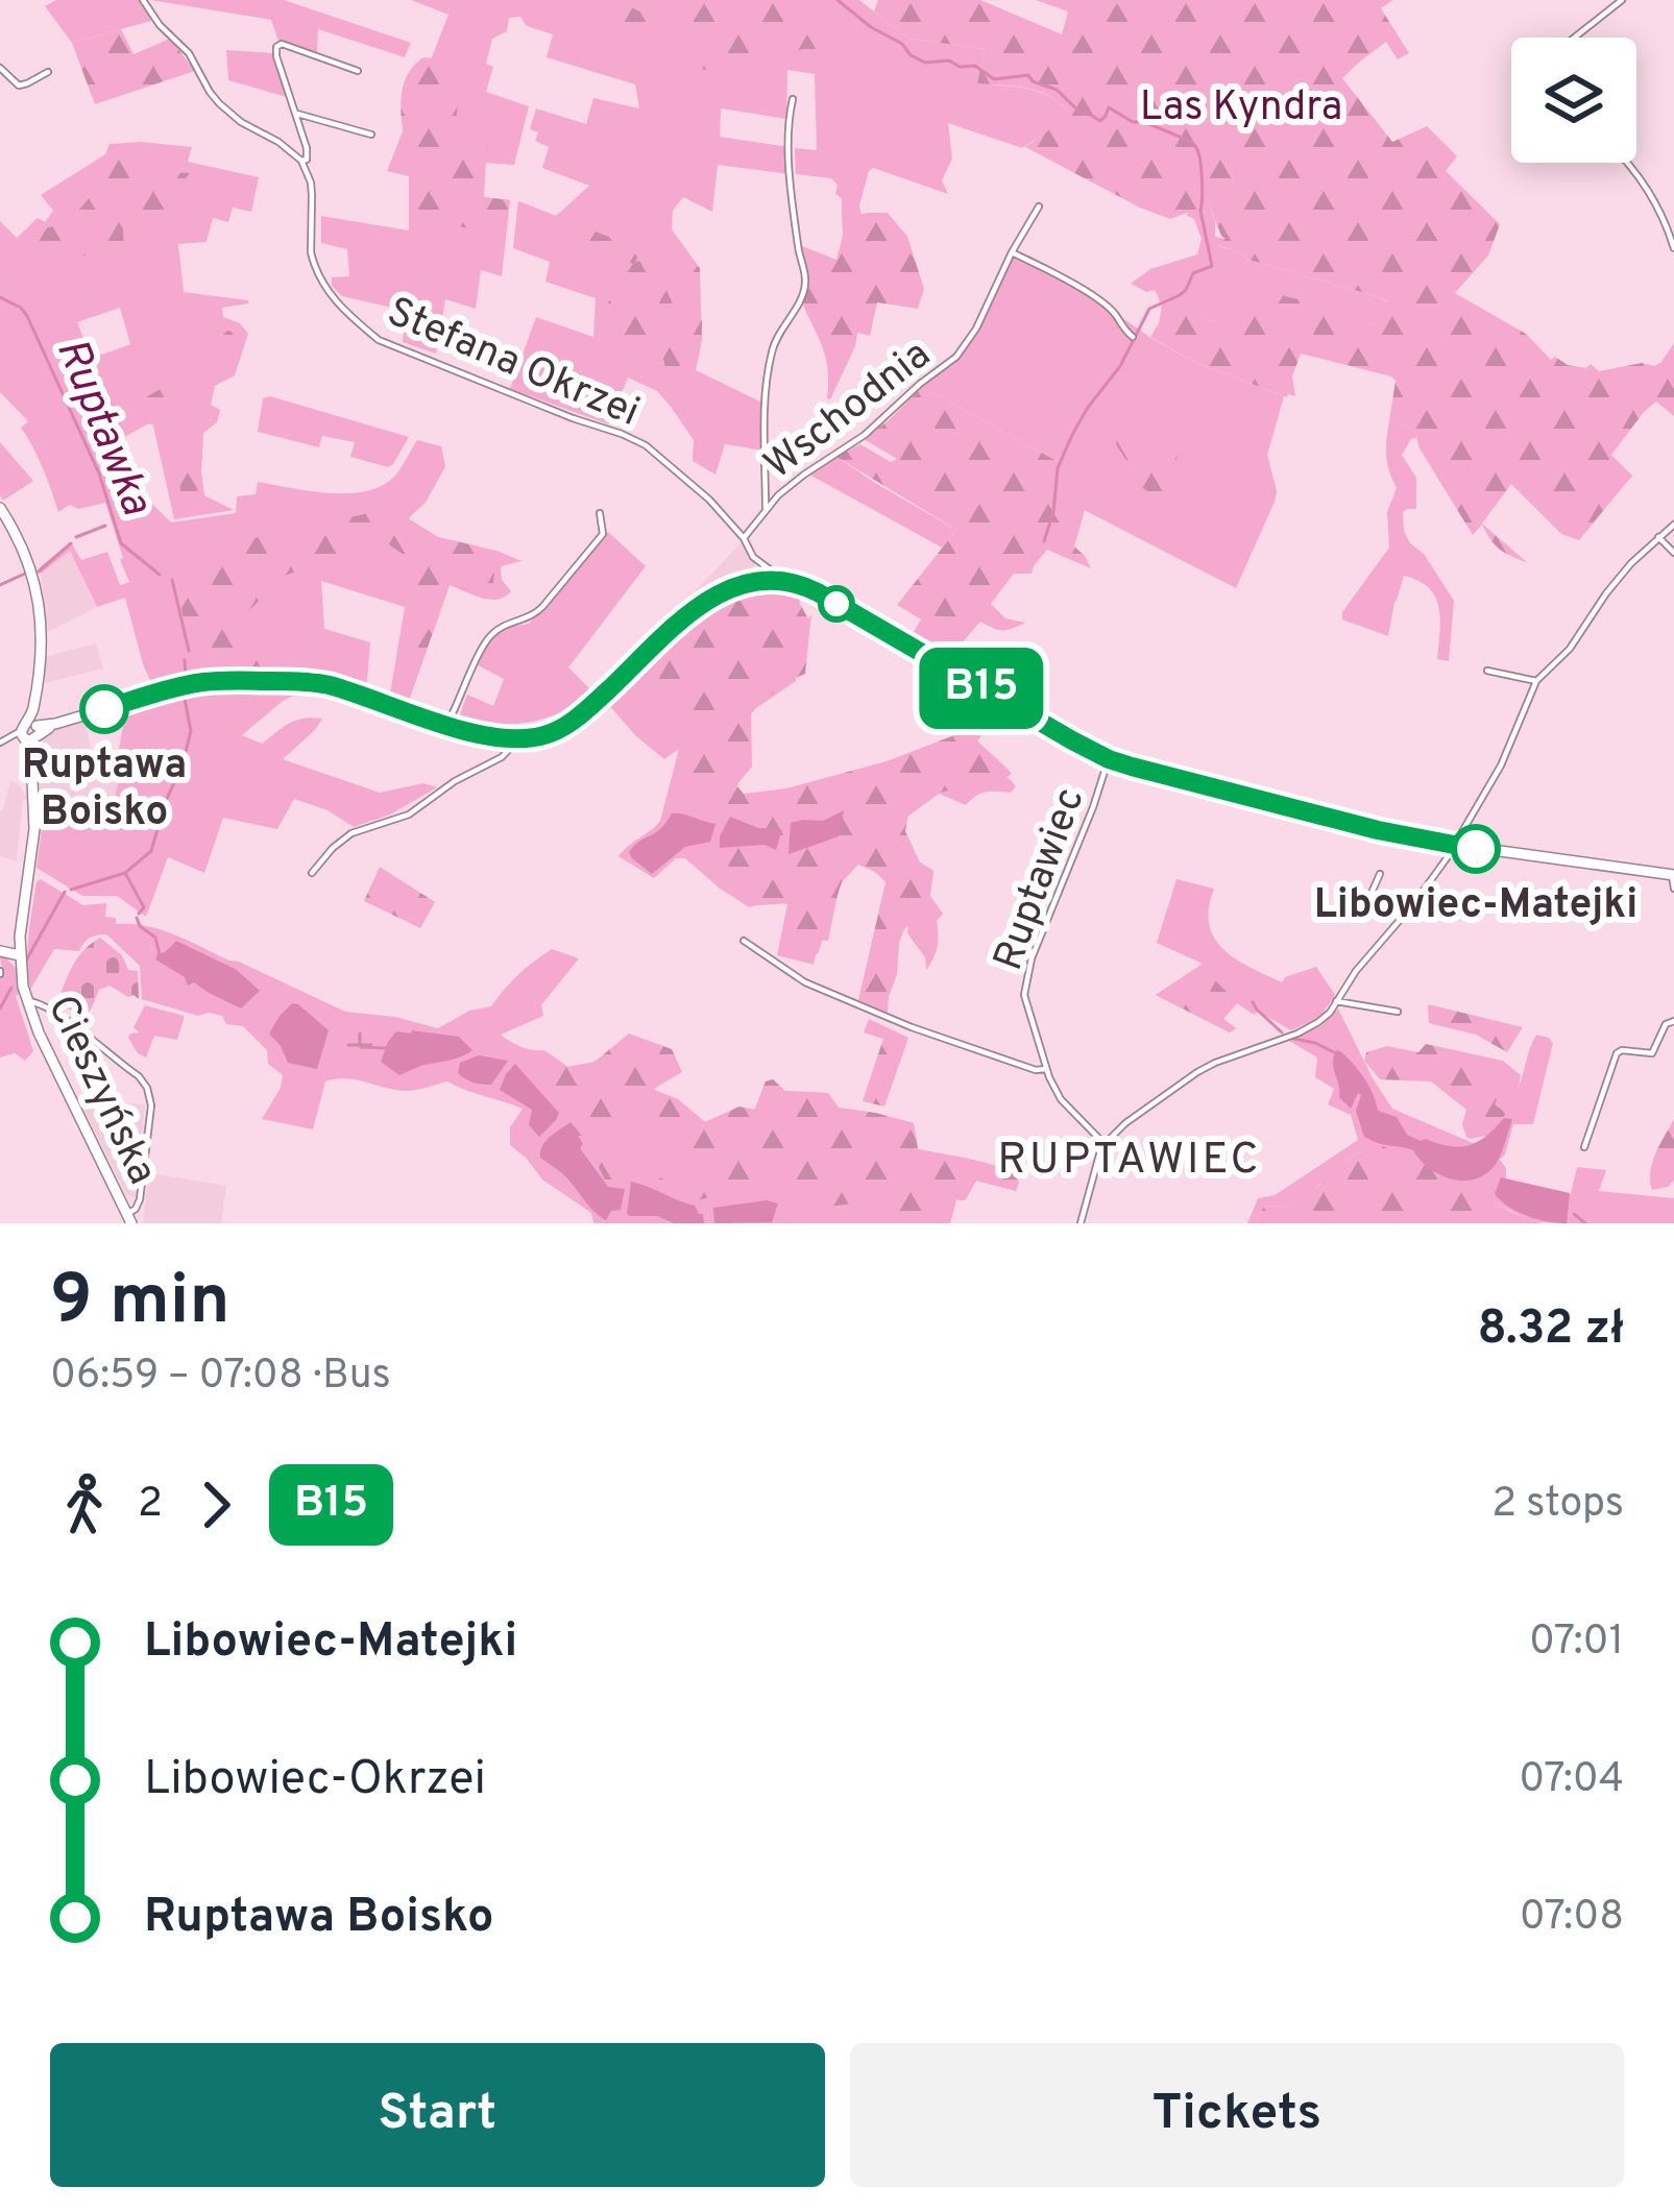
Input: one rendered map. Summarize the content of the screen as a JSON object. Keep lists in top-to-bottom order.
{
  "streets": {
    "street": [
      "Stefana Okrzei",
      "Wschodnia",
      "Ruptawiec",
      "Cieszyńska"
    ]
  },
  "crossings": [
    ["Stefana Okrzei", "Wschodnia"]
  ],
  "districts": ["RUPTAWIEC"],
  "water": ["Ruptawka"],
  "parks": ["Las Kyndra"],
  "places": ["Ruptawa Boisko", "Libowiec-Matejki"],
  "lines": ["bus line B15"],
  "page": {
    "on_map": "B15",
    "heading": ["9 min", "06:59 – 07:08 · Bus", "8.32 zł"],
    "legs": ["2", "B15", "2 stops"],
    "list": [
      {
        "name": "Libowiec-Matejki",
        "value": "07:01"
      },
      {
        "name": "Libowiec-Okrzei",
        "value": "07:04"
      },
      {
        "name": "Ruptawa Boisko",
        "value": "07:08"
      }
    ],
    "buttons": ["Start", "Tickets"]
  }
}
